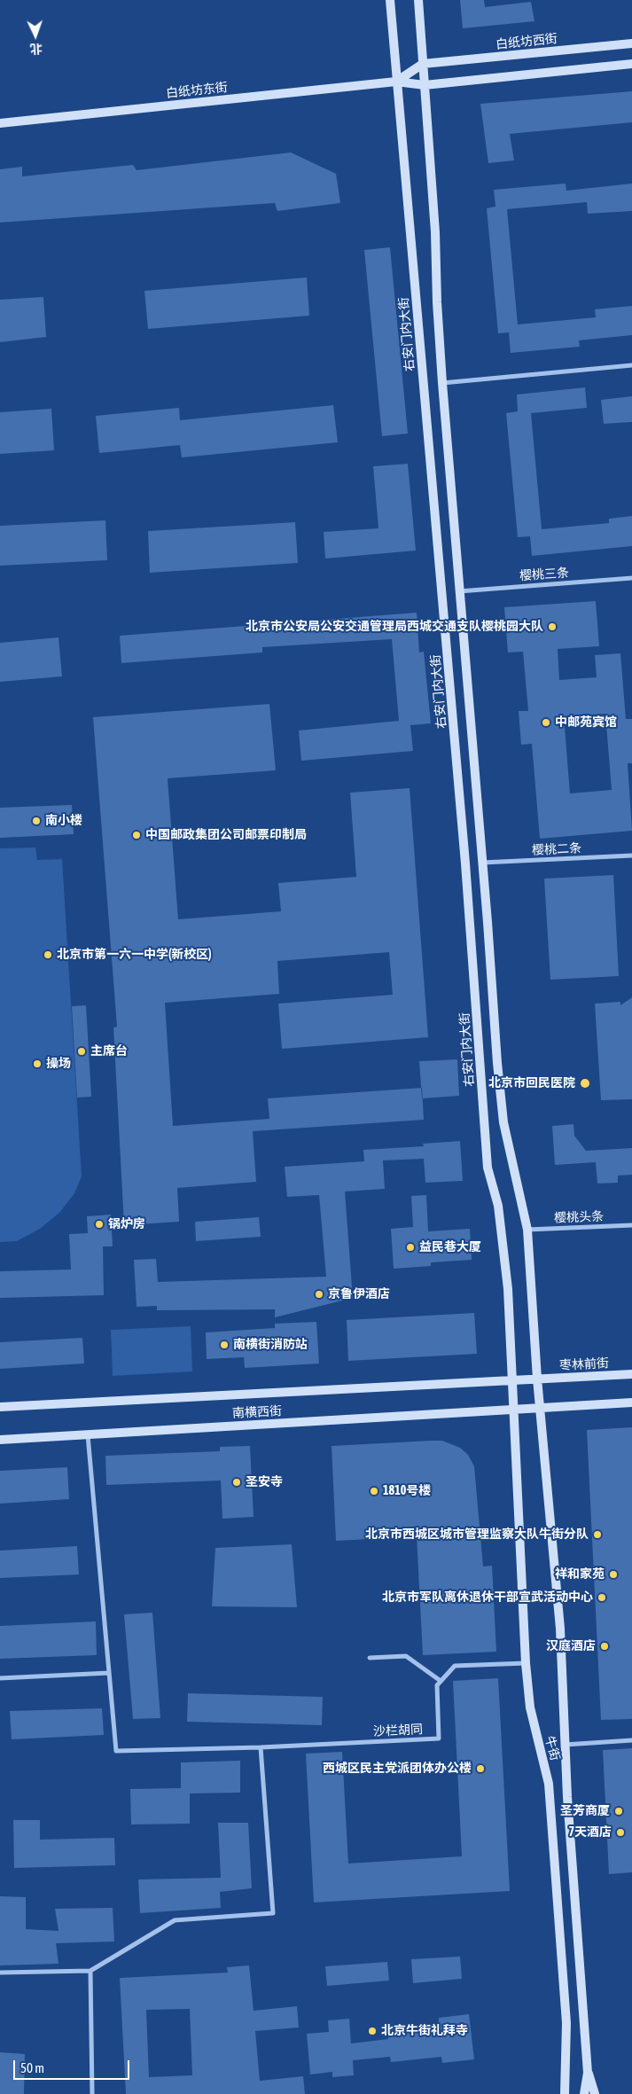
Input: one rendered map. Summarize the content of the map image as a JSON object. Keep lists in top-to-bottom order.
{
  "streets": {
    "main road": [
      "白纸坊西街",
      "白纸坊东街",
      "右安门内大街",
      "枣林前街",
      "南横西街",
      "牛街"
    ],
    "street": [
      "樱桃三条",
      "樱桃二条",
      "樱桃头条",
      "沙栏胡同"
    ]
  },
  "crossings": [
    ["白纸坊东街", "右安门内大街"],
    ["右安门内大街", "枣林前街"],
    ["右安门内大街", "南横西街"],
    ["右安门内大街", "牛街"],
    ["枣林前街", "南横西街"],
    ["枣林前街", "牛街"],
    ["南横西街", "牛街"]
  ],
  "places": [
    "北京市公安局公安交通管理局西城交通支队樱桃园大队",
    "中邮苑宾馆",
    "南小楼",
    "中国邮政集团公司邮票印制局",
    "北京市第一六一中学(新校区)",
    "主席台",
    "操场",
    "北京市回民医院",
    "锅炉房",
    "益民巷大厦",
    "京鲁伊酒店",
    "南横街消防站",
    "圣安寺",
    "1810号楼",
    "北京市西城区城市管理监察大队牛街分队",
    "祥和家苑",
    "北京市军队离休退休干部宣武活动中心",
    "汉庭酒店",
    "西城区民主党派团体办公楼",
    "圣芳商厦",
    "7天酒店",
    "北京牛街礼拜寺"
  ],
  "scale_bar": "50 m",
  "north": "bottom"
}
